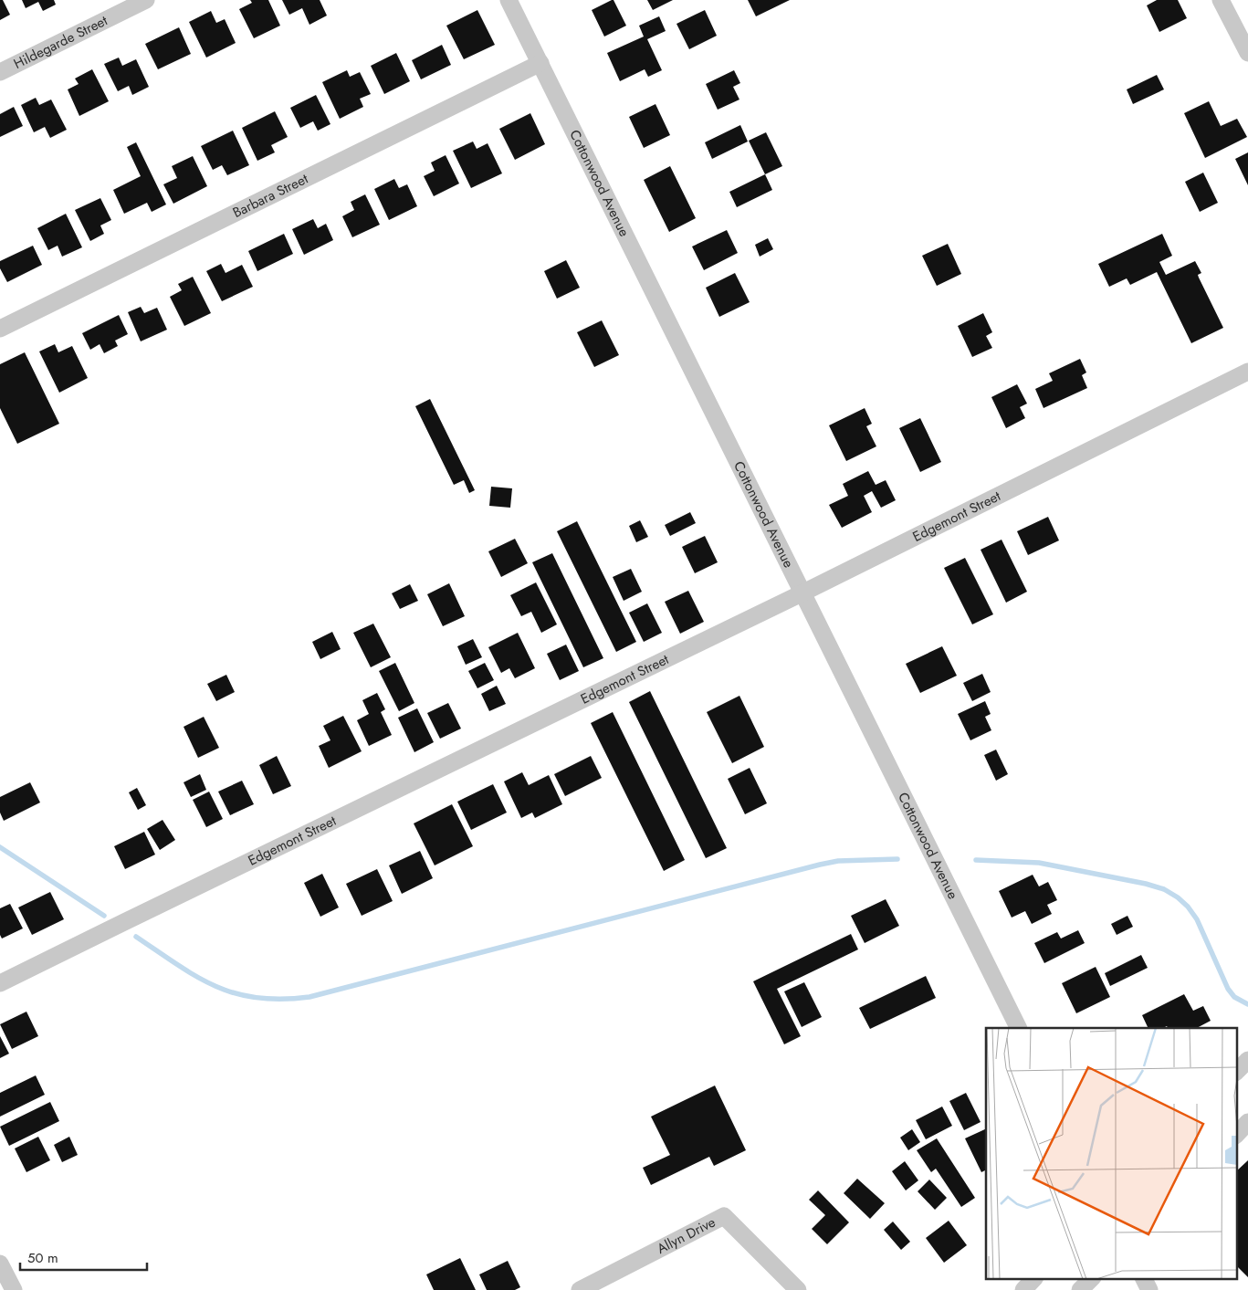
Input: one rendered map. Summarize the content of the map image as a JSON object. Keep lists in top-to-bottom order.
{
  "streets": {
    "street": [
      "Hildegarde Street",
      "Cottonwood Avenue",
      "Barbara Street",
      "Edgemont Street",
      "Allyn Drive"
    ]
  },
  "crossings": [
    ["Cottonwood Avenue", "Barbara Street"],
    ["Cottonwood Avenue", "Edgemont Street"]
  ],
  "scale_bar": "50 m"
}
